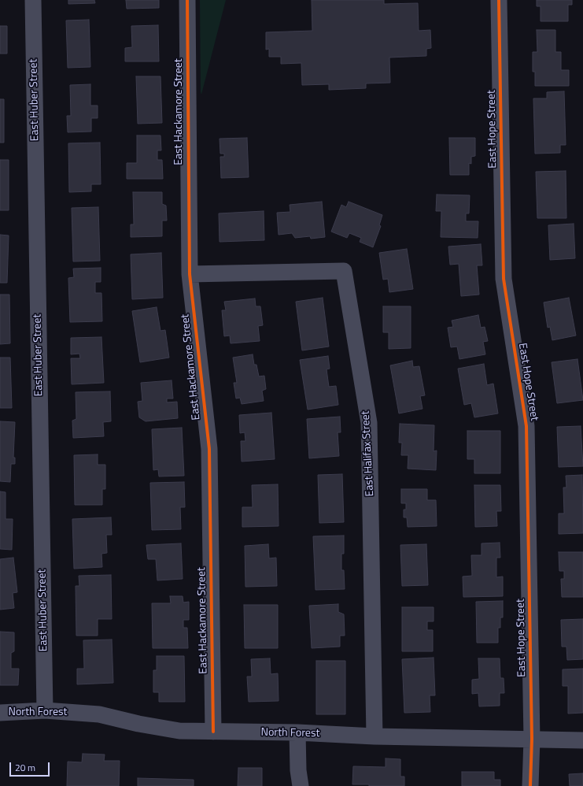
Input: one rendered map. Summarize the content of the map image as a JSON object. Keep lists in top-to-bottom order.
{
  "streets": {
    "street": [
      "East Huber Street",
      "East Hackamore Street",
      "East Hope Street",
      "East Halifax Street",
      "North Forest"
    ]
  },
  "crossings": [
    ["East Huber Street", "North Forest"],
    ["East Hackamore Street", "East Halifax Street"],
    ["East Hackamore Street", "North Forest"],
    ["East Hope Street", "North Forest"],
    ["East Halifax Street", "North Forest"]
  ],
  "scale_bar": "20 m"
}
